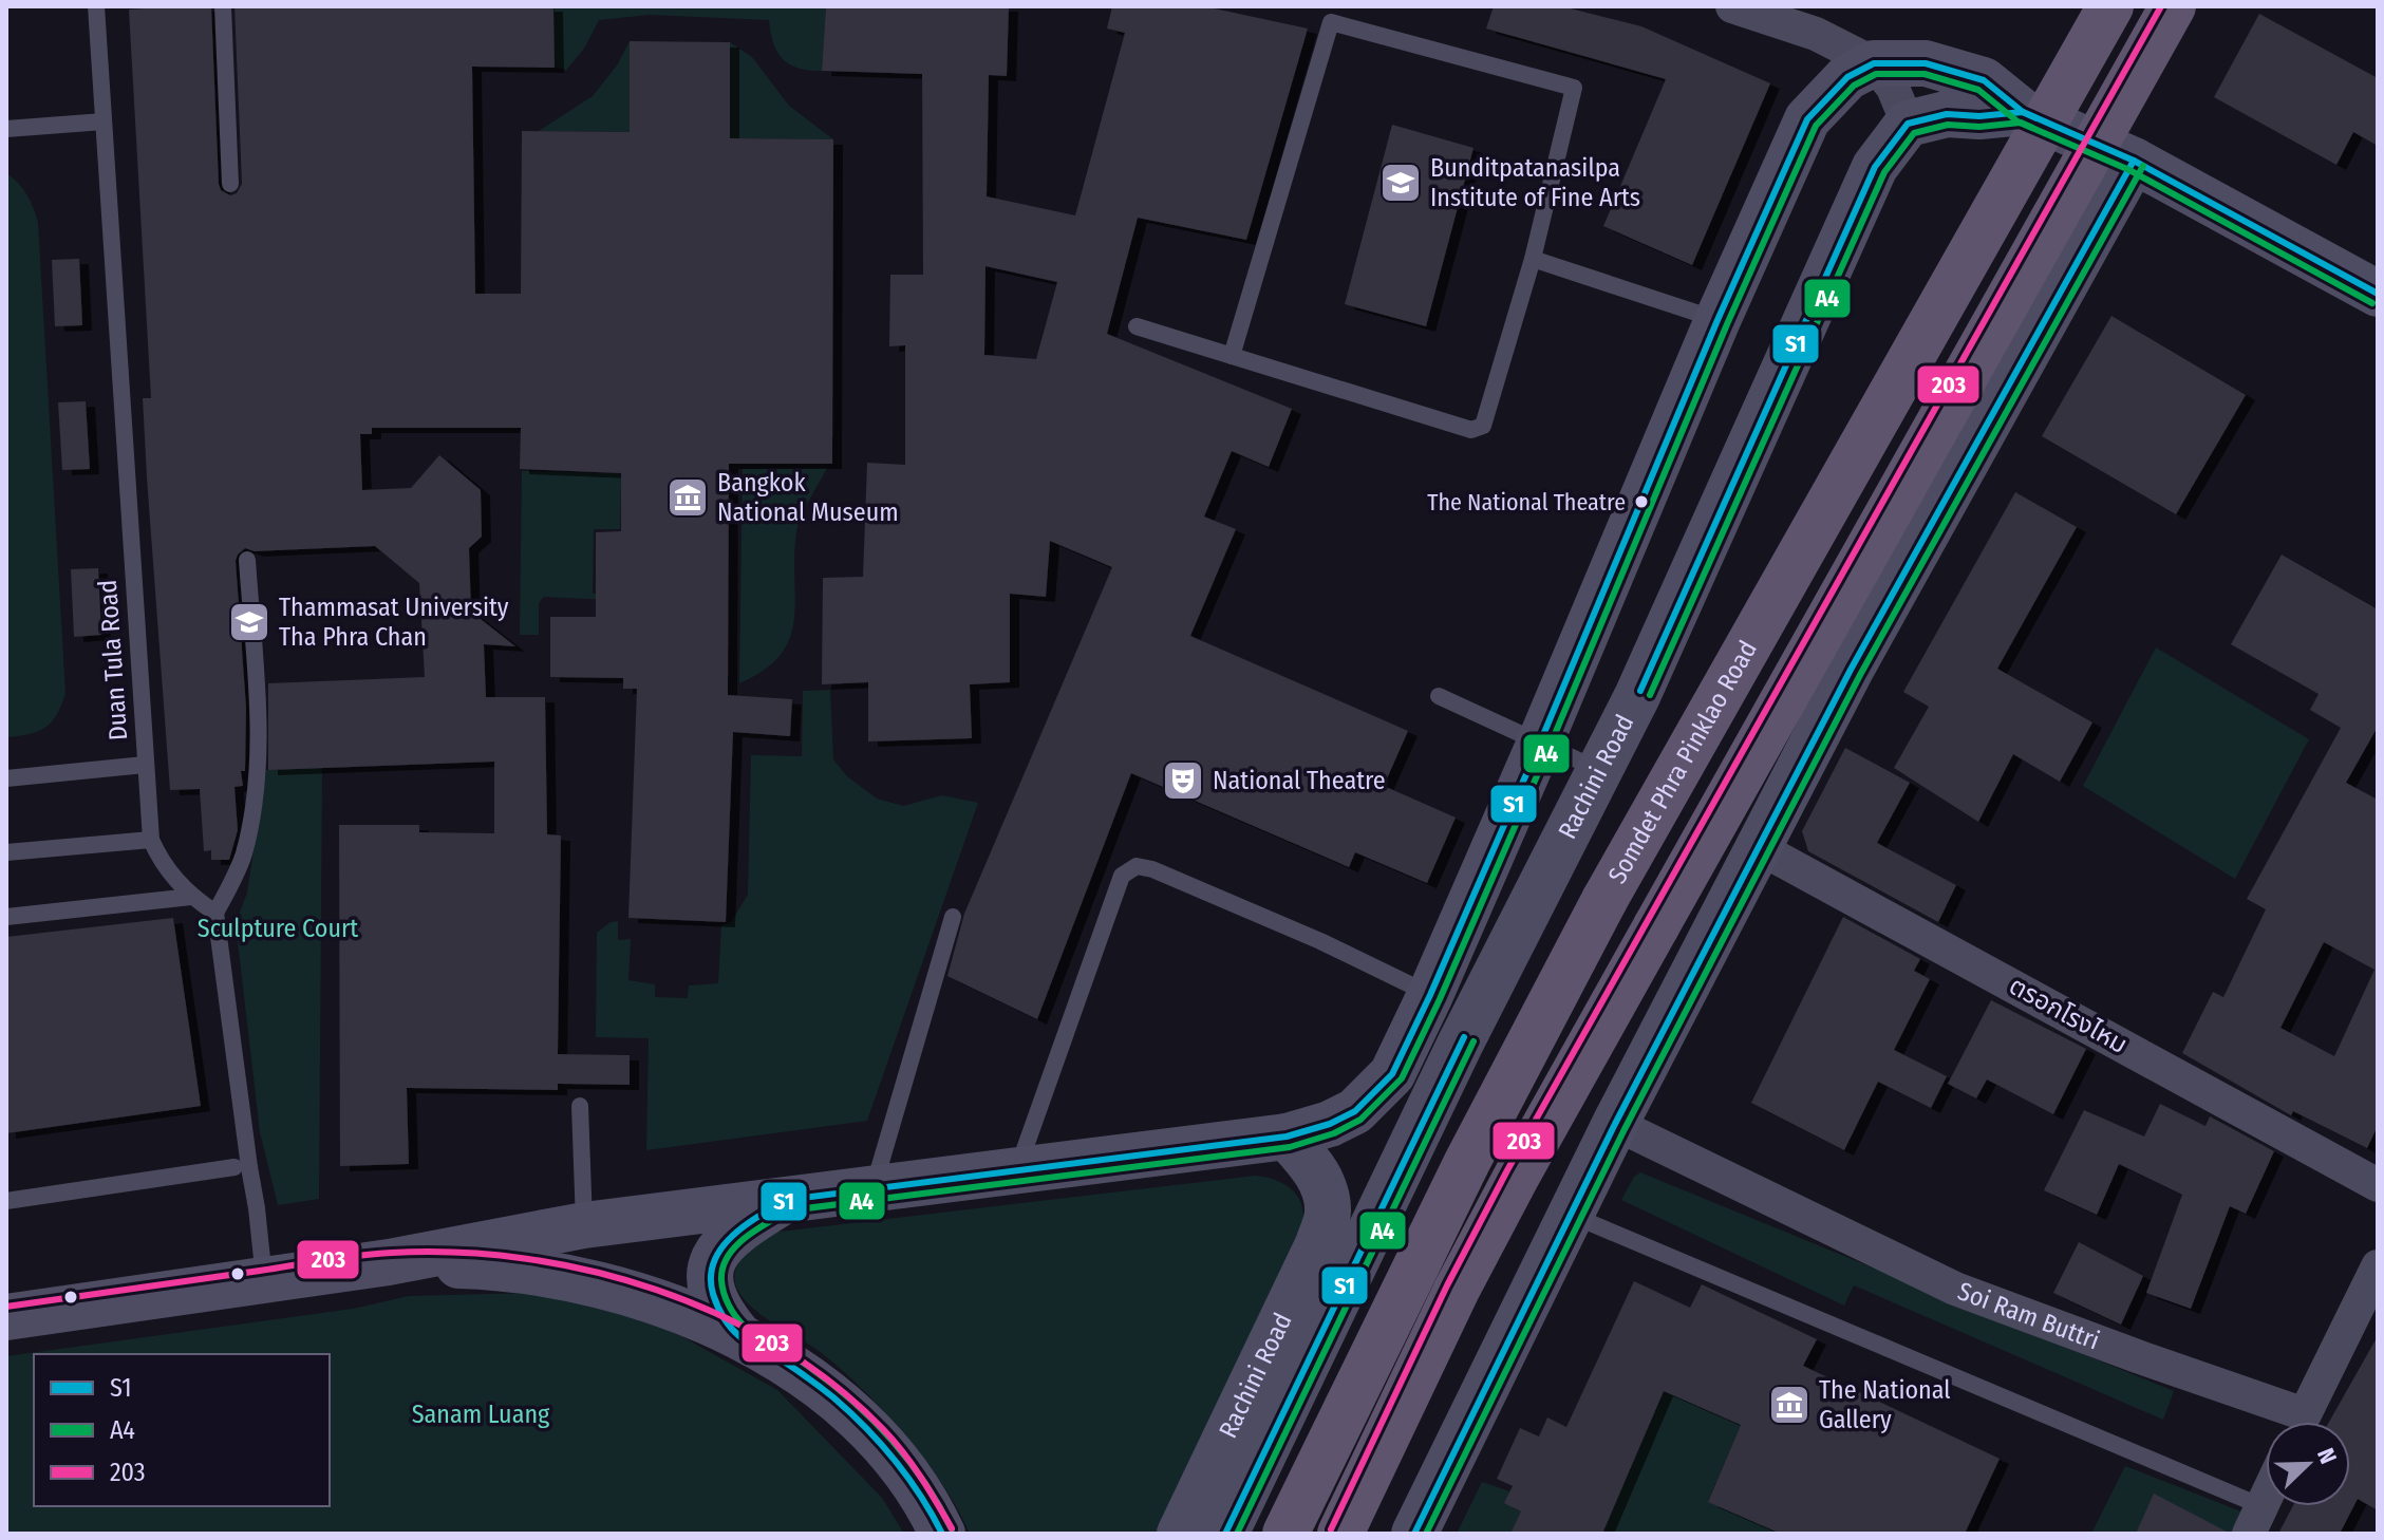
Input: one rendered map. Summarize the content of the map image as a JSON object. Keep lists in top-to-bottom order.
{
  "streets": {
    "main road": ["Somdet Phra Pinklao Road"],
    "street": ["Rachini Road", "ตรอกโรงไหม", "Soi Ram Buttri"],
    "lane": ["Duan Tula Road"]
  },
  "parks": ["Sculpture Court", "Sanam Luang"],
  "places": {
    "school or university": ["Bunditpatanasilpa Institute of Fine Arts", "Thammasat University Tha Phra Chan"],
    "museum": ["Bangkok National Museum", "The National Gallery"],
    "other": ["The National Theatre"],
    "theatre": ["National Theatre"]
  },
  "lines": ["transit line 203", "transit line S1", "transit line A4"],
  "legend": ["S1", "A4", "203"],
  "north": "top right"
}
